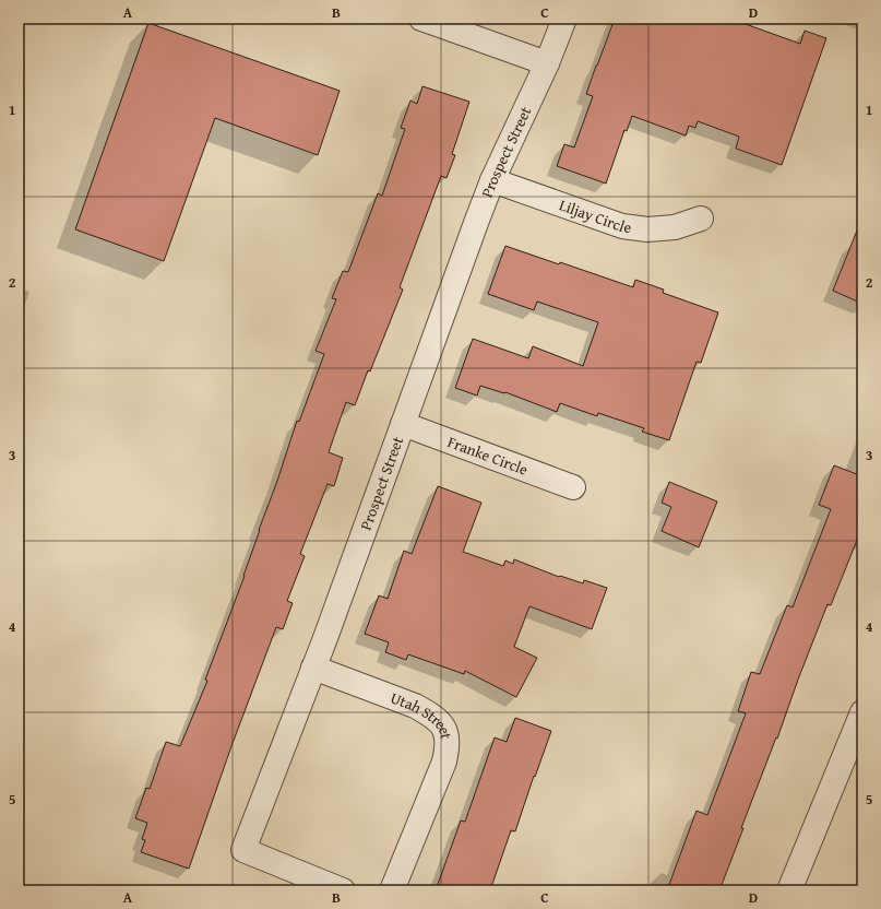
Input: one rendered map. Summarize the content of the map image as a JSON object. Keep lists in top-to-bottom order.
{
  "streets": {
    "street": [
      "Prospect Street",
      "Liljay Circle",
      "Franke Circle",
      "Utah Street"
    ]
  },
  "crossings": [
    ["Prospect Street", "Liljay Circle"],
    ["Prospect Street", "Franke Circle"],
    ["Prospect Street", "Utah Street"]
  ],
  "grid": {
    "columns": [
      "A",
      "B",
      "C",
      "D"
    ],
    "rows": [
      "1",
      "2",
      "3",
      "4",
      "5"
    ]
  }
}
